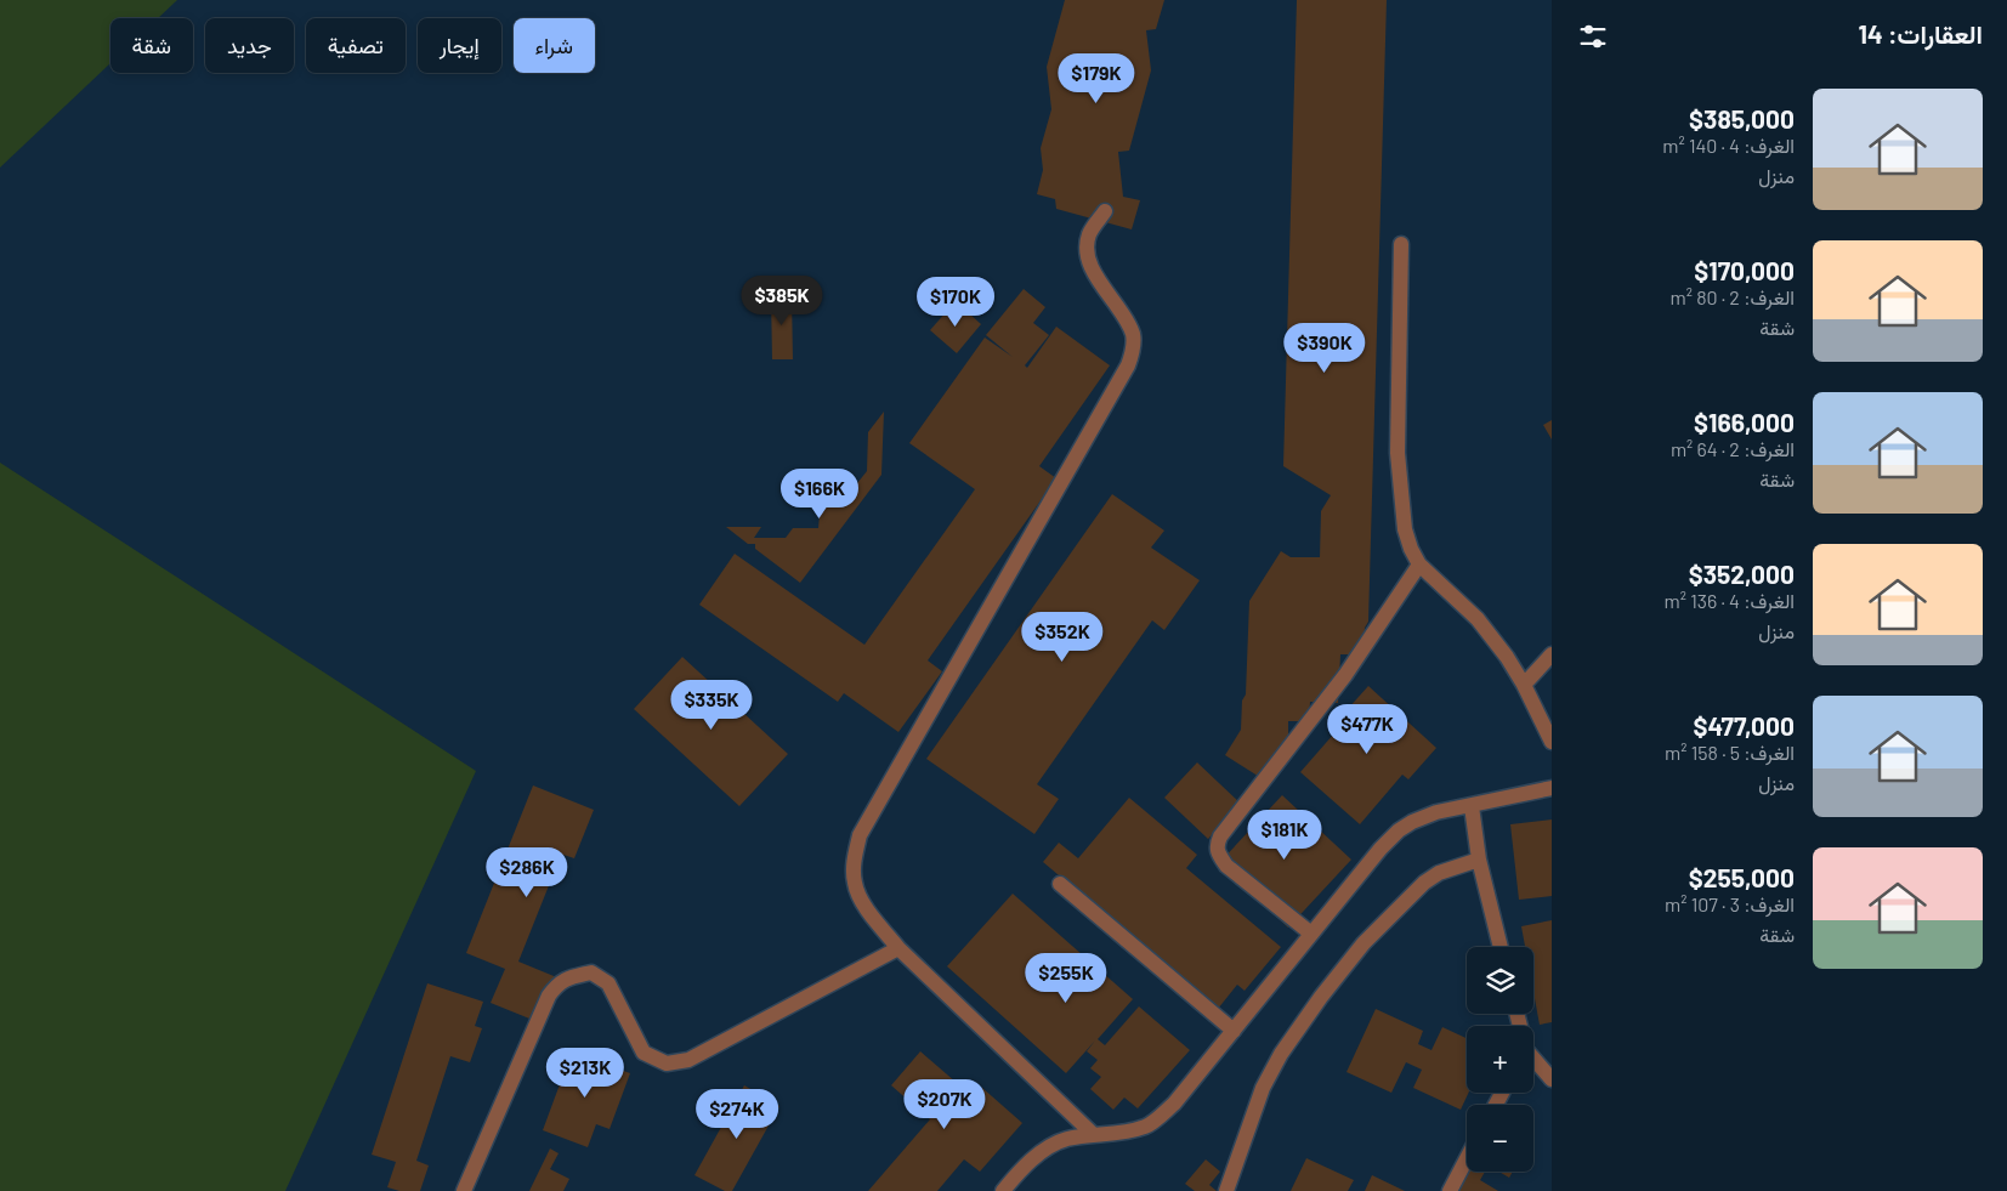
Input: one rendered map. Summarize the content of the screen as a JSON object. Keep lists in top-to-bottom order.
{
  "page": {
    "heading": "العقارات: 14",
    "chip": [
      "شراء",
      "إيجار",
      "تصفية",
      "جديد",
      "شقة"
    ],
    "price": [
      "$179K",
      "$385K",
      "$170K",
      "$390K",
      "$166K",
      "$352K",
      "$335K",
      "$477K",
      "$181K",
      "$286K",
      "$255K",
      "$213K",
      "$207K",
      "$274K"
    ],
    "list": [
      {
        "name": "$385,000",
        "note": "الغرف: 4 · 140 m² · منزل"
      },
      {
        "name": "$170,000",
        "note": "الغرف: 2 · 80 m² · شقة"
      },
      {
        "name": "$166,000",
        "note": "الغرف: 2 · 64 m² · شقة"
      },
      {
        "name": "$352,000",
        "note": "الغرف: 4 · 136 m² · منزل"
      },
      {
        "name": "$477,000",
        "note": "الغرف: 5 · 158 m² · منزل"
      },
      {
        "name": "$255,000",
        "note": "الغرف: 3 · 107 m² · شقة"
      }
    ],
    "map_buttons": ["+", "−"]
  }
}
